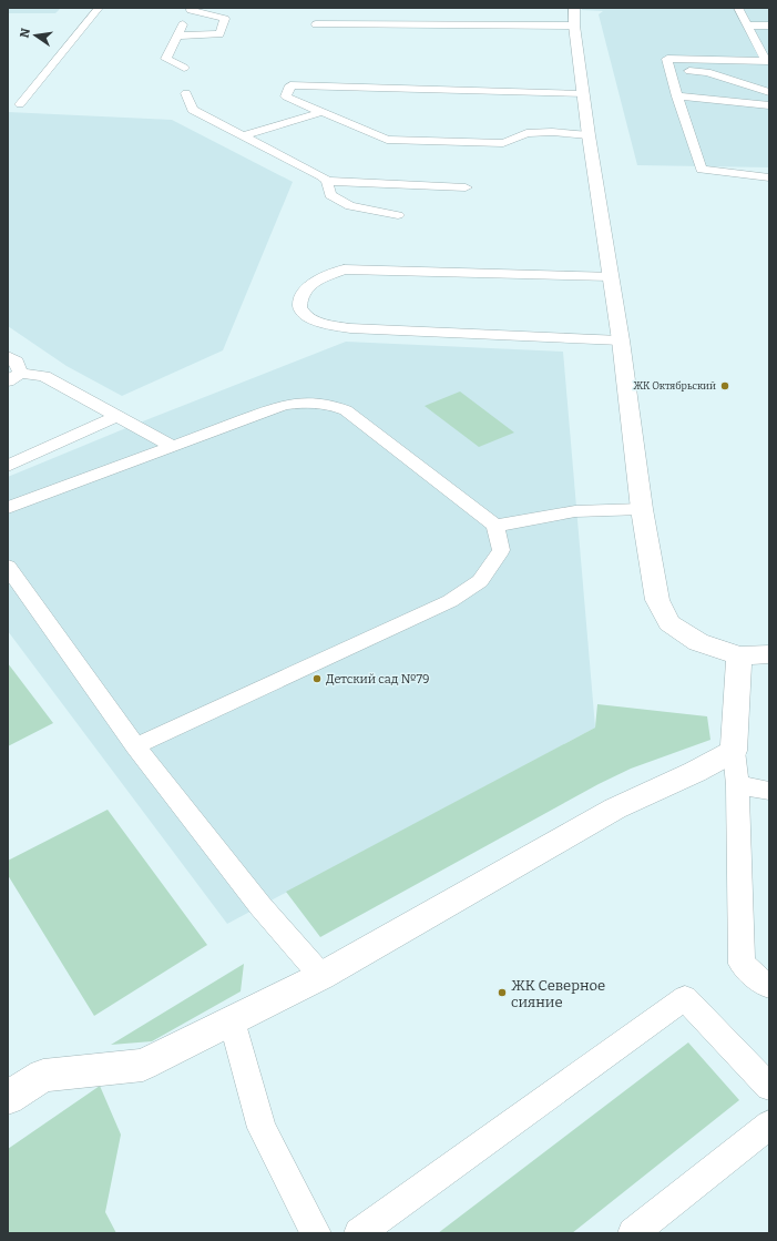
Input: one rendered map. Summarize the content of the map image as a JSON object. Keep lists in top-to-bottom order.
{
  "places": ["ЖК Октябрьский", "Детский сад №79", "ЖК Северное сияние"],
  "north": "left"
}
